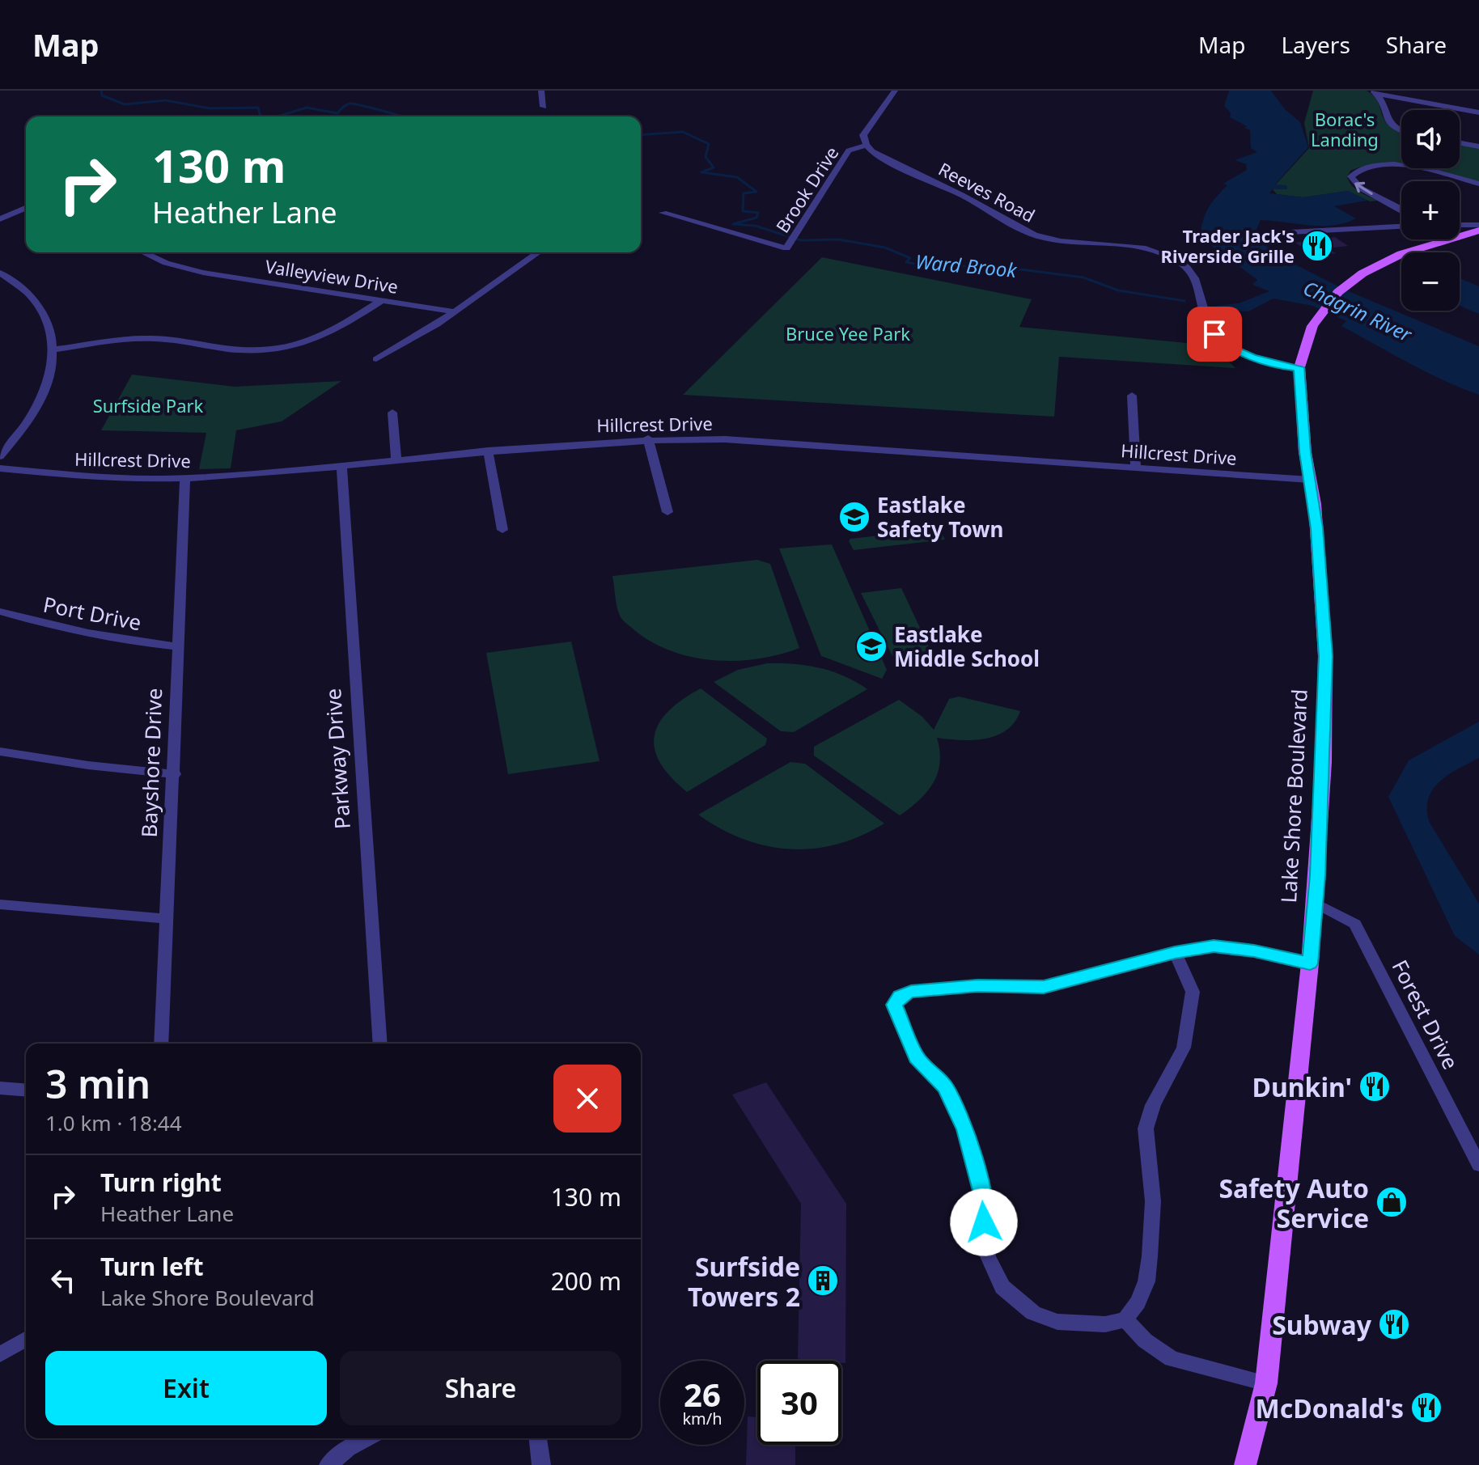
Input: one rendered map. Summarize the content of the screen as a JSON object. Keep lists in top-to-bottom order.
{
  "streets": {
    "main road": ["Lake Shore Boulevard"],
    "street": [
      "Brook Drive",
      "Reeves Road",
      "Valleyview Drive",
      "Hillcrest Drive",
      "Port Drive",
      "Parkway Drive",
      "Bayshore Drive",
      "Forest Drive"
    ]
  },
  "crossings": [
    ["Brook Drive", "Reeves Road"],
    ["Reeves Road", "Lake Shore Boulevard"],
    ["Hillcrest Drive", "Parkway Drive"],
    ["Hillcrest Drive", "Bayshore Drive"],
    ["Hillcrest Drive", "Lake Shore Boulevard"],
    ["Port Drive", "Bayshore Drive"],
    ["Lake Shore Boulevard", "Forest Drive"]
  ],
  "water": ["Ward Brook", "Chagrin River"],
  "parks": ["Borac's Landing", "Bruce Yee Park", "Surfside Park"],
  "places": {
    "restaurant": [
      "Trader Jack's Riverside Grille",
      "Dunkin'",
      "Subway",
      "McDonald's"
    ],
    "school or university": ["Eastlake Safety Town", "Eastlake Middle School"],
    "shop": ["Safety Auto Service"],
    "building": ["Surfside Towers 2"]
  },
  "page": {
    "header": "Map",
    "nav": ["Map", "Layers", "Share"],
    "map_buttons": ["+", "−"],
    "turn": ["130 m", "Heather Lane"],
    "heading": ["3 min", "1.0 km · 18:44"],
    "list": [
      {
        "name": "Turn right",
        "note": "Heather Lane",
        "value": "130 m"
      },
      {
        "name": "Turn left",
        "note": "Lake Shore Boulevard",
        "value": "200 m"
      }
    ],
    "buttons": ["Exit", "Share"],
    "speed": "26 km/h",
    "limit": "30"
  }
}
